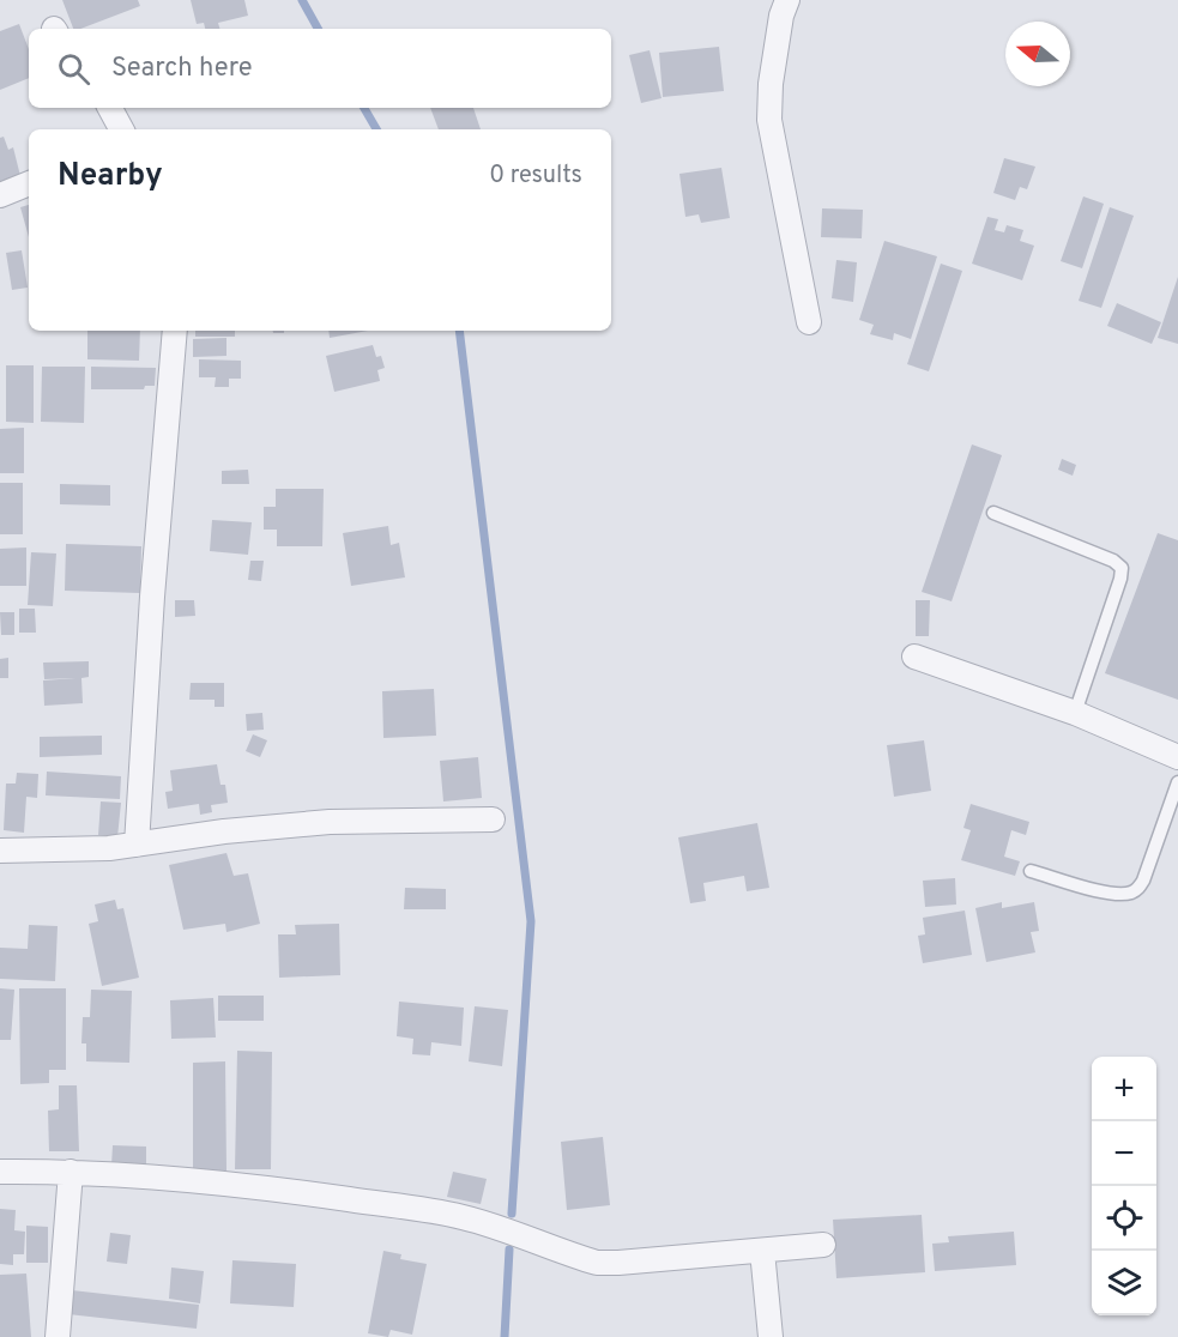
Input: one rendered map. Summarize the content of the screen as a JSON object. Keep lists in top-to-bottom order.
{
  "north": "left",
  "page": {
    "search": "Search here",
    "heading": ["Nearby", "0 results"],
    "map_buttons": ["+", "−"]
  }
}
